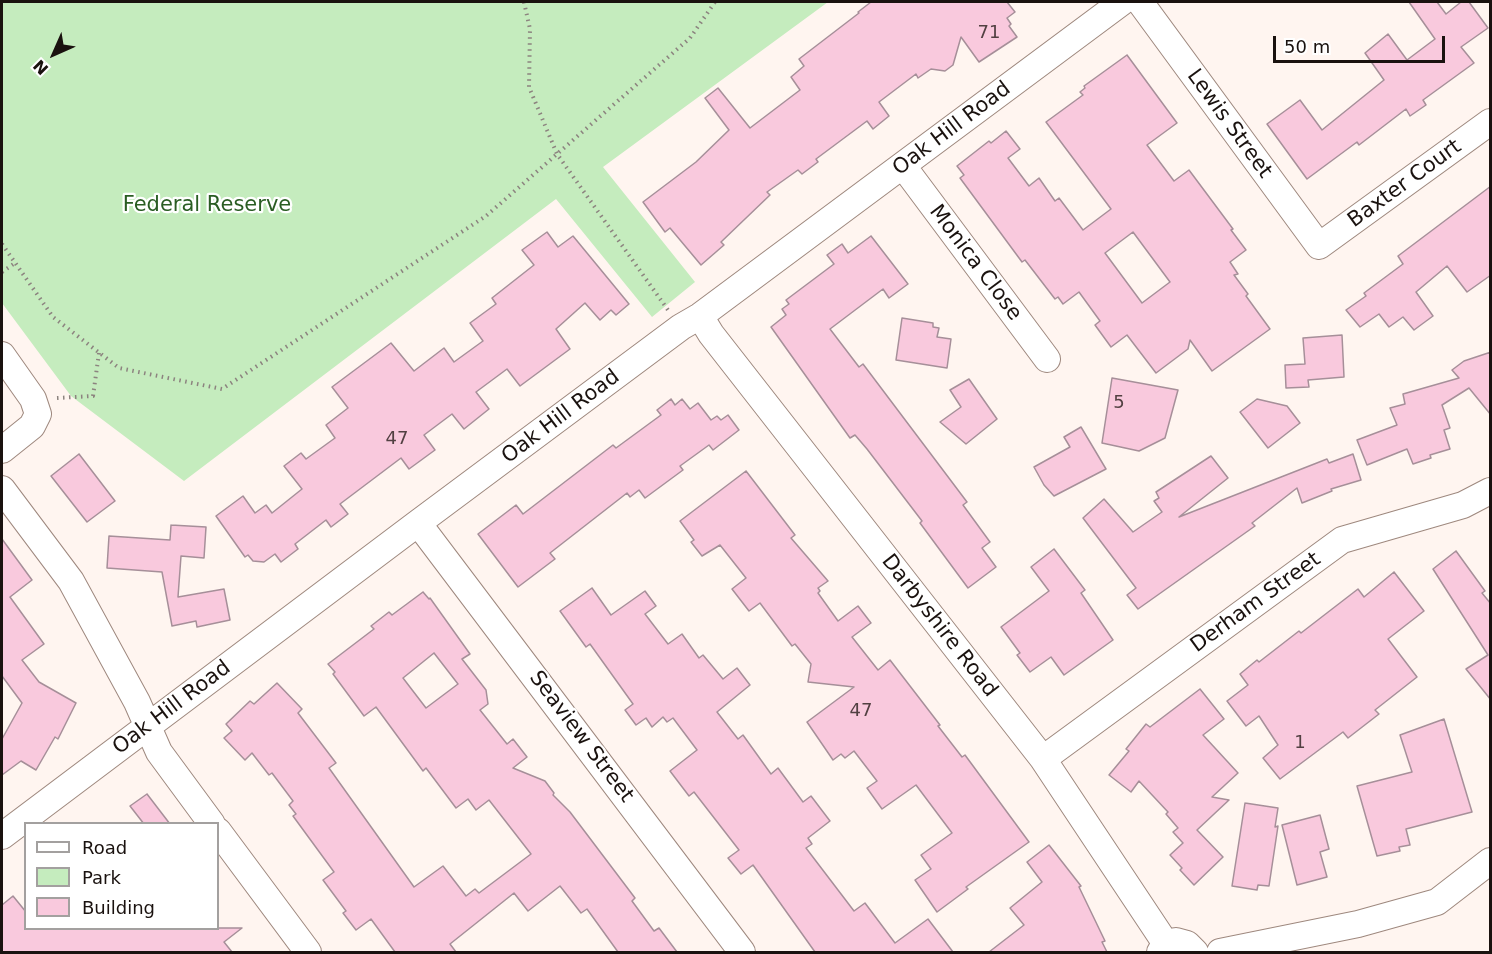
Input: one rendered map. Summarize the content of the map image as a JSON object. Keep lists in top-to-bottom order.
{
  "streets": {
    "street": [
      "Lewis Street",
      "Oak Hill Road",
      "Baxter Court",
      "Monica Close",
      "Derham Street",
      "Darbyshire Road",
      "Seaview Street"
    ]
  },
  "crossings": [
    ["Lewis Street", "Baxter Court"],
    ["Oak Hill Road", "Monica Close"],
    ["Oak Hill Road", "Darbyshire Road"],
    ["Oak Hill Road", "Seaview Street"],
    ["Derham Street", "Darbyshire Road"]
  ],
  "parks": ["Federal Reserve"],
  "house_numbers": [
    "71",
    "5",
    "47",
    "47",
    "1"
  ],
  "legend": ["Road", "Park", "Building"],
  "scale_bar": "50 m",
  "north": "bottom left"
}
